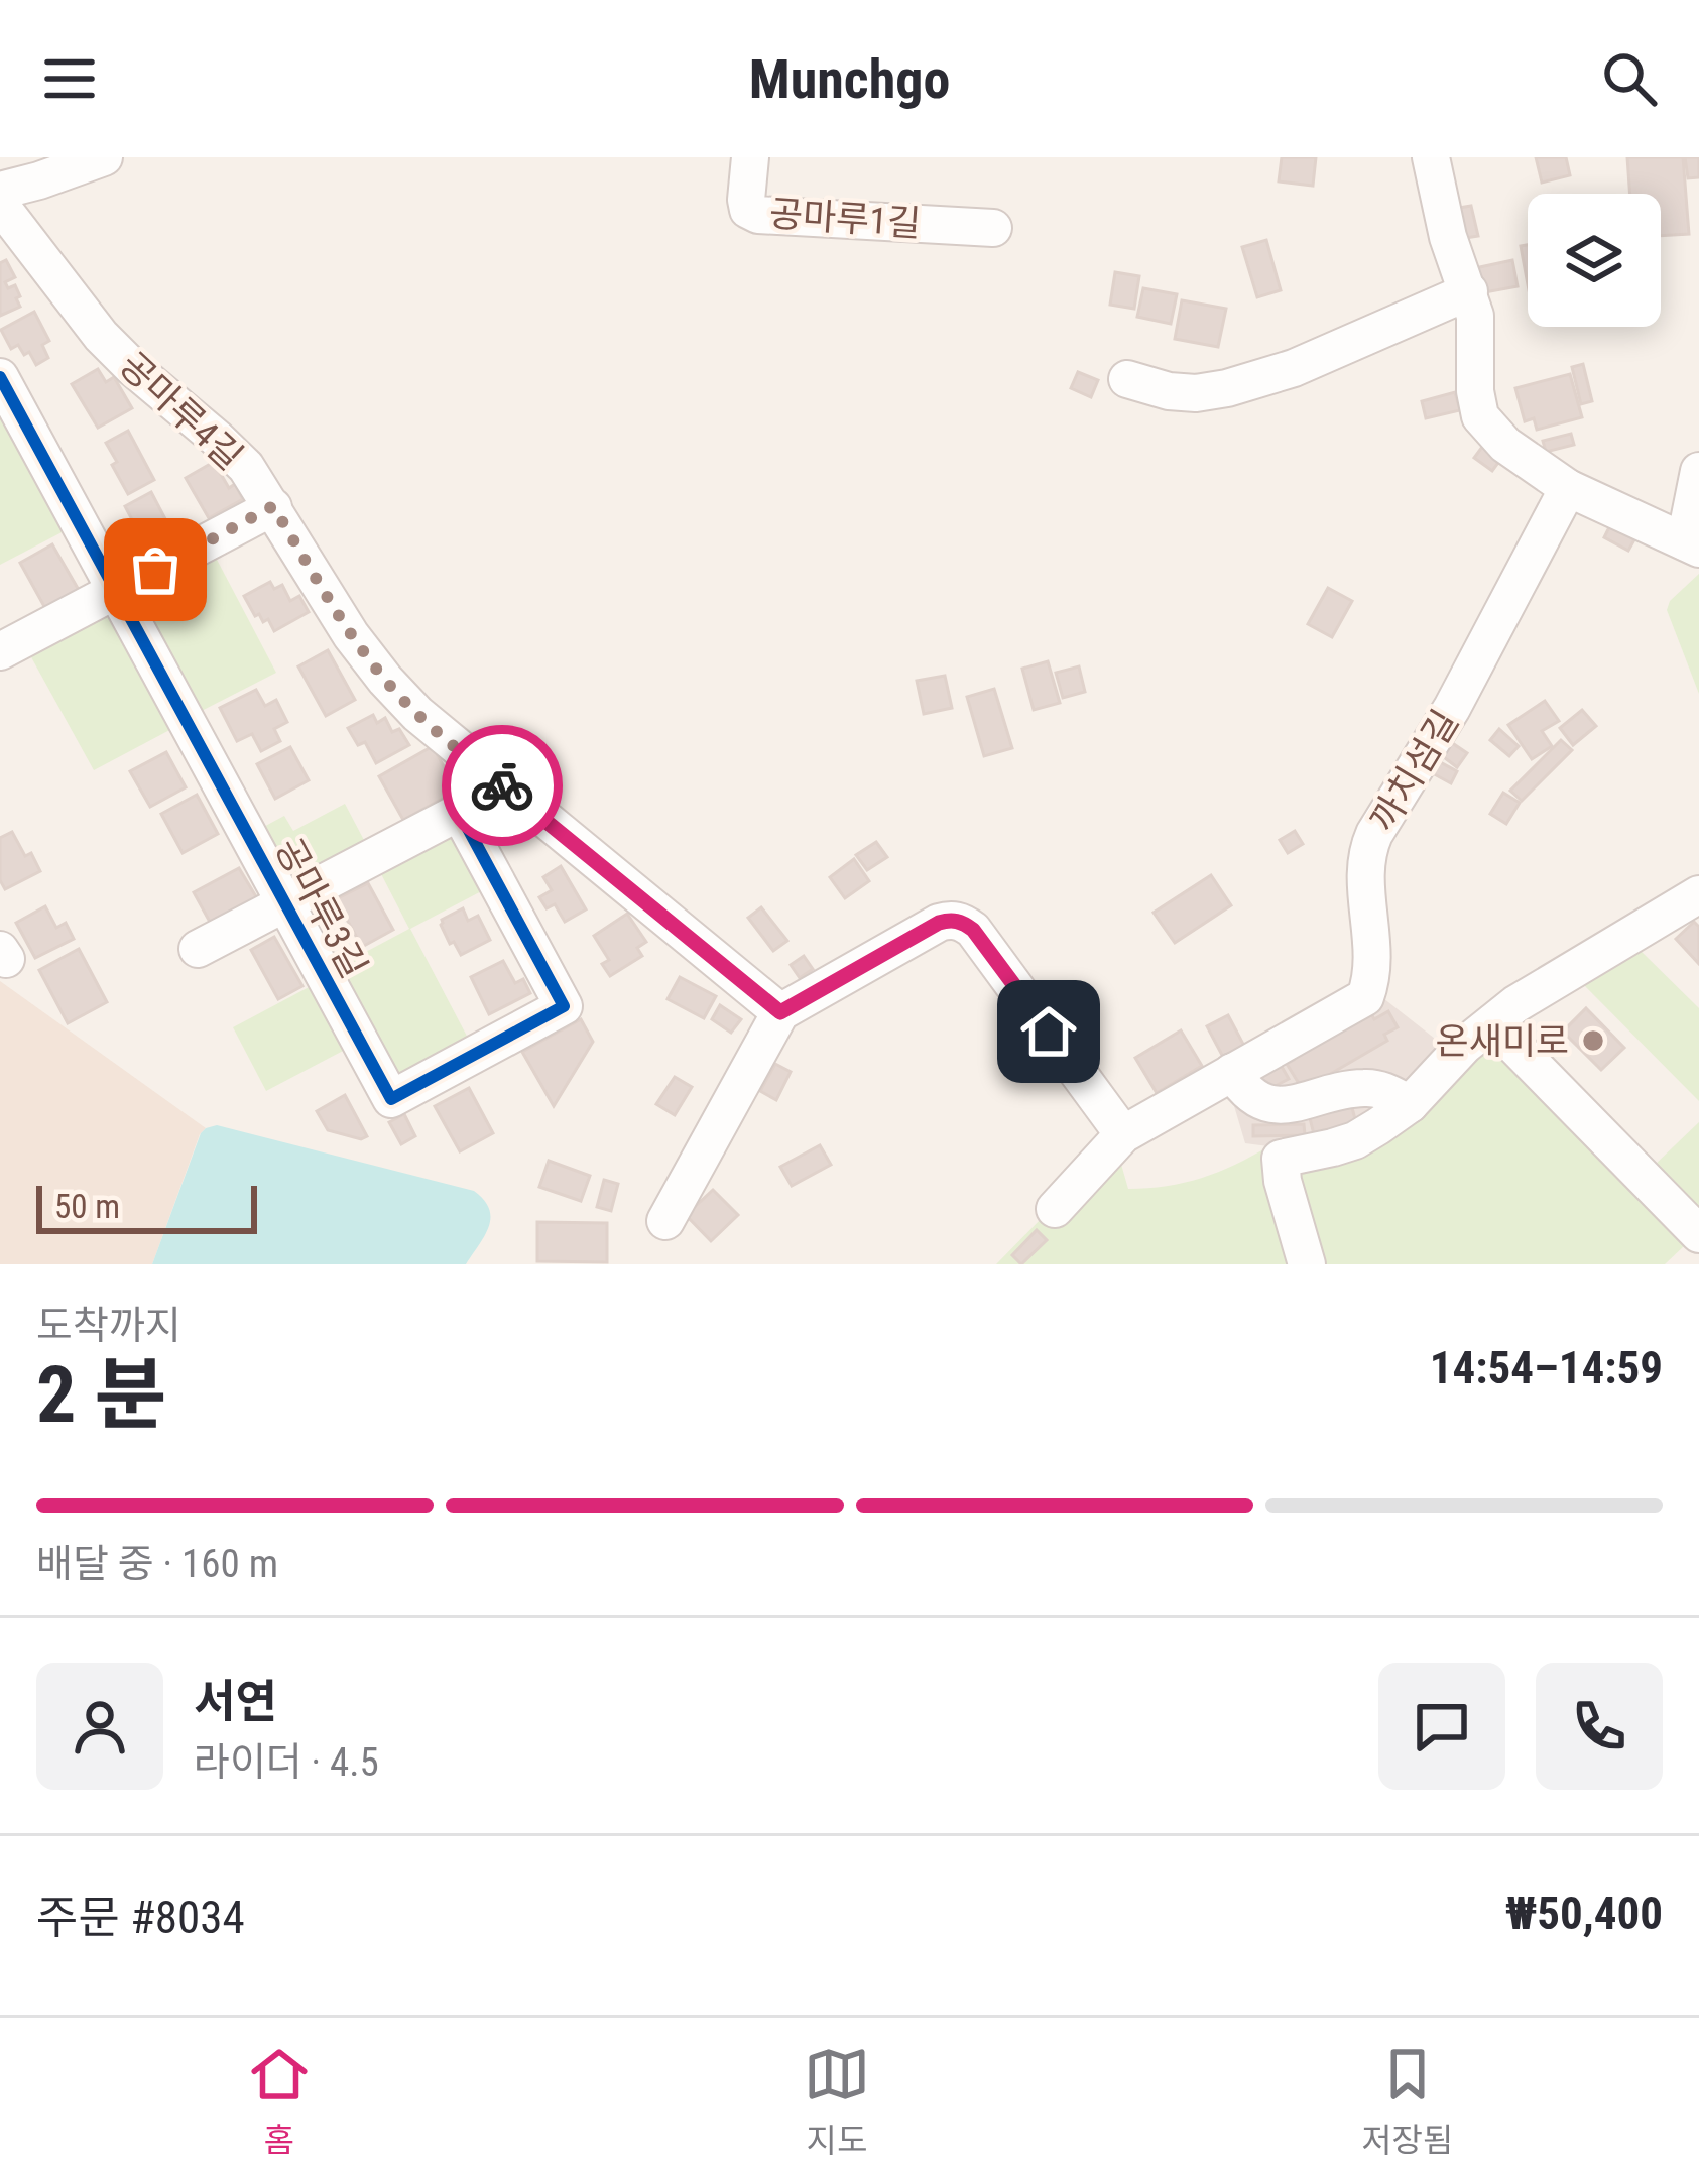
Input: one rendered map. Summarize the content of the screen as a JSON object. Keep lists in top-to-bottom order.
{
  "streets": {
    "street": [
      "공마루1길",
      "공마루4길",
      "까치섬길",
      "공마루3길"
    ]
  },
  "crossings": [
    ["공마루4길", "공마루3길"]
  ],
  "places": ["온새미로"],
  "scale_bar": "50 m",
  "page": {
    "header": "Munchgo",
    "scale": "50 m",
    "heading": ["2 분", "도착까지", "14:54–14:59"],
    "panel": [
      "서연",
      "라이더 · 4.5",
      "주문 #8034",
      "₩50,400"
    ],
    "bar": "배달 중 · 160 m",
    "tabs": ["홈", "지도", "저장됨"]
  }
}
